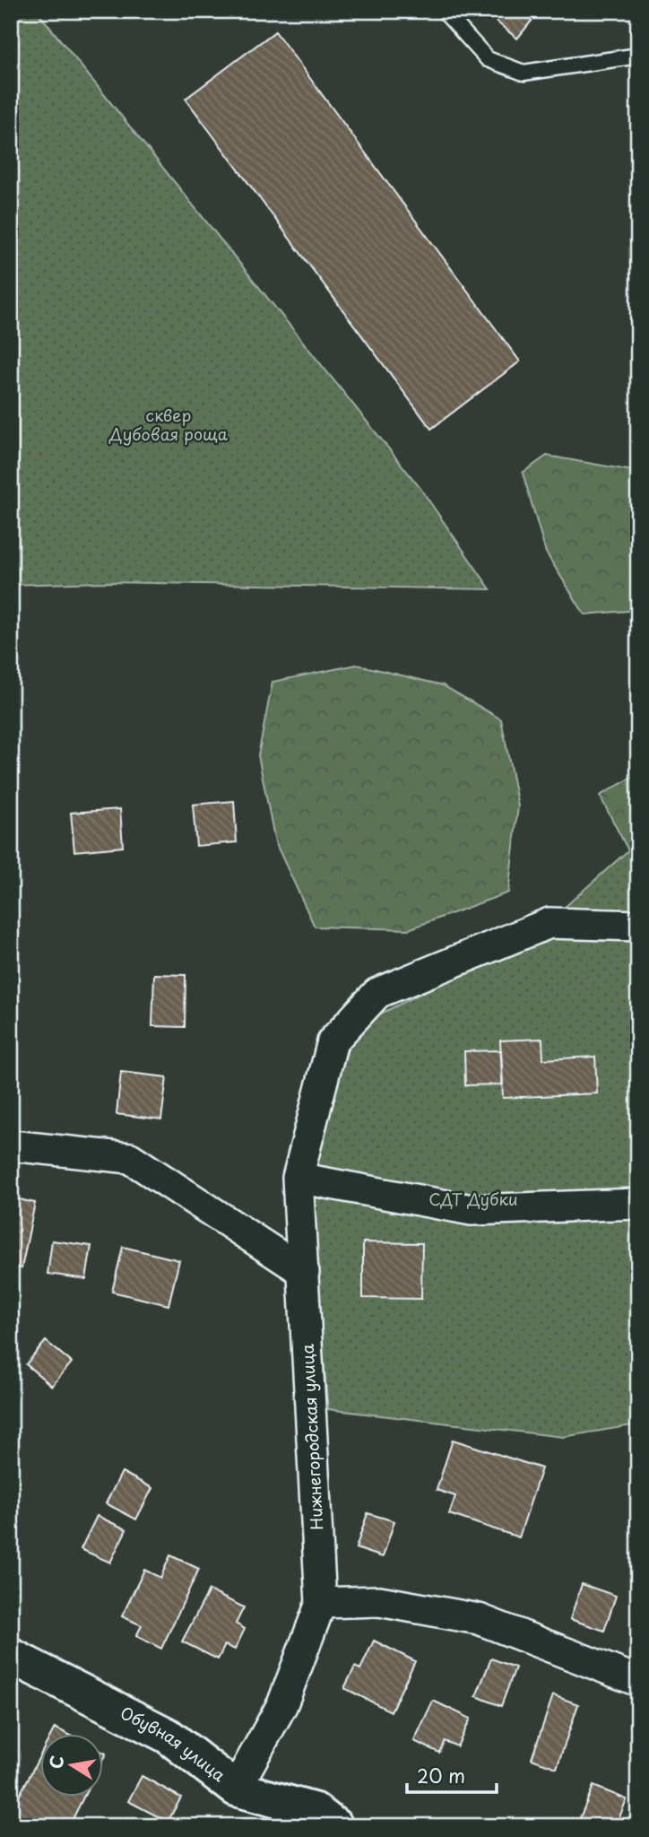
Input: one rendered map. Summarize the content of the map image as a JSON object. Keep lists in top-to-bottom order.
{
  "streets": {
    "main road": ["Обувная улица"],
    "street": ["Нижнегородская улица"]
  },
  "crossings": [
    ["Нижнегородская улица", "Обувная улица"]
  ],
  "parks": ["сквер Дубовая роща", "СДТ Дубки"],
  "scale_bar": "20 m",
  "north": "left"
}
